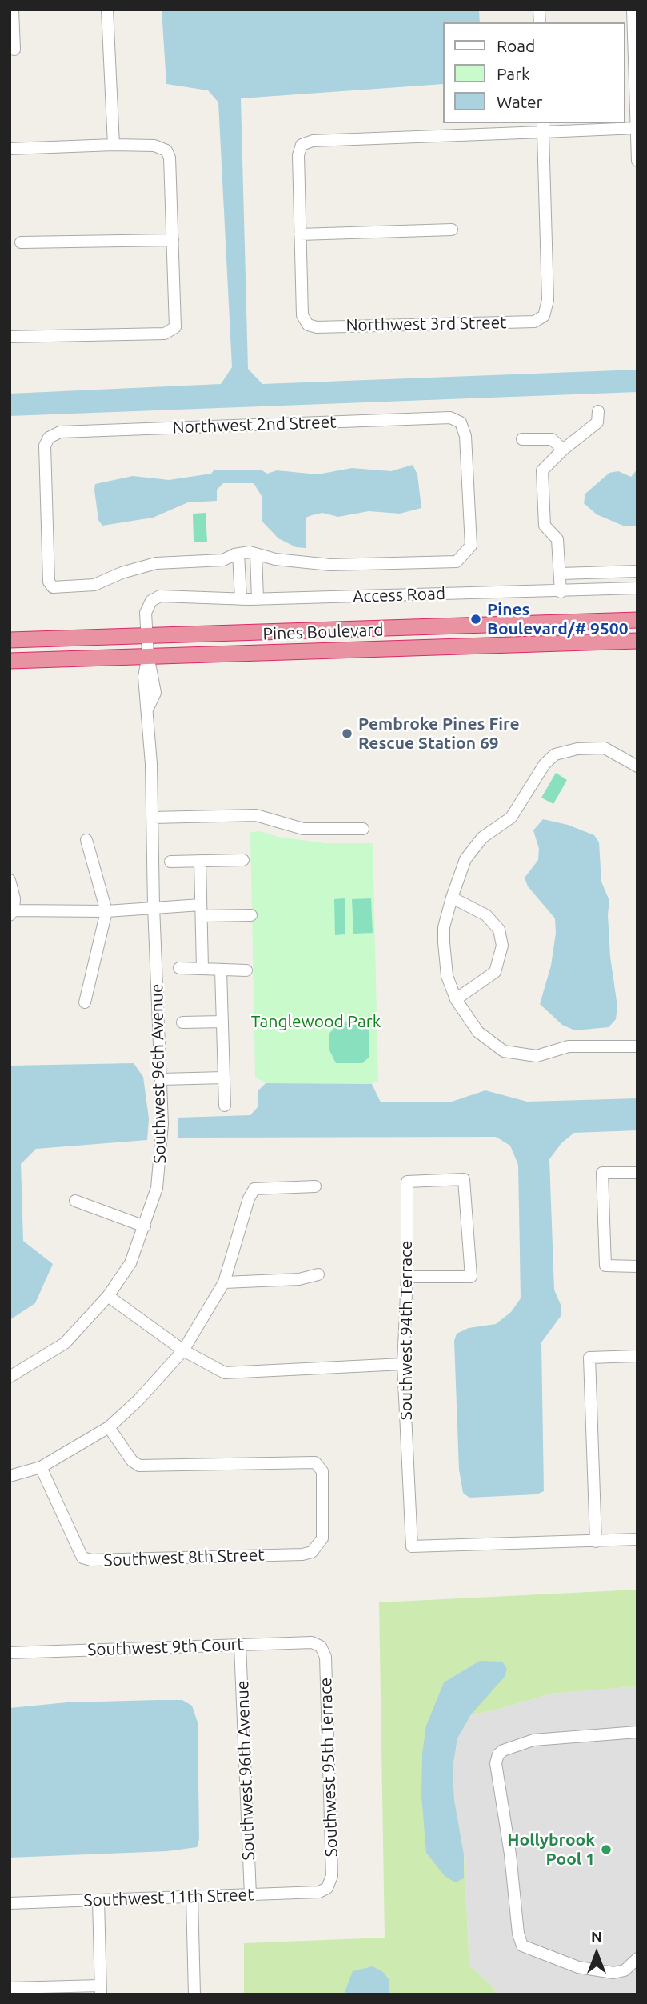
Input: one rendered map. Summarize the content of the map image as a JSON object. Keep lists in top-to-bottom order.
{
  "streets": {
    "highway": ["Pines Boulevard"],
    "street": [
      "Northwest 3rd Street",
      "Northwest 2nd Street",
      "Access Road",
      "Southwest 96th Avenue",
      "Southwest 94th Terrace",
      "Southwest 8th Street",
      "Southwest 9th Court",
      "Southwest 95th Terrace",
      "Southwest 11th Street"
    ]
  },
  "crossings": [
    ["Access Road", "Southwest 96th Avenue"],
    ["Pines Boulevard", "Southwest 96th Avenue"],
    ["Southwest 96th Avenue", "Southwest 9th Court"],
    ["Southwest 96th Avenue", "Southwest 11th Street"],
    ["Southwest 9th Court", "Southwest 95th Terrace"],
    ["Southwest 95th Terrace", "Southwest 11th Street"]
  ],
  "parks": ["Tanglewood Park"],
  "places": ["Pines Boulevard/# 9500", "Pembroke Pines Fire Rescue Station 69", "Hollybrook Pool 1"],
  "legend": ["Road", "Park", "Water"],
  "north": "top"
}
